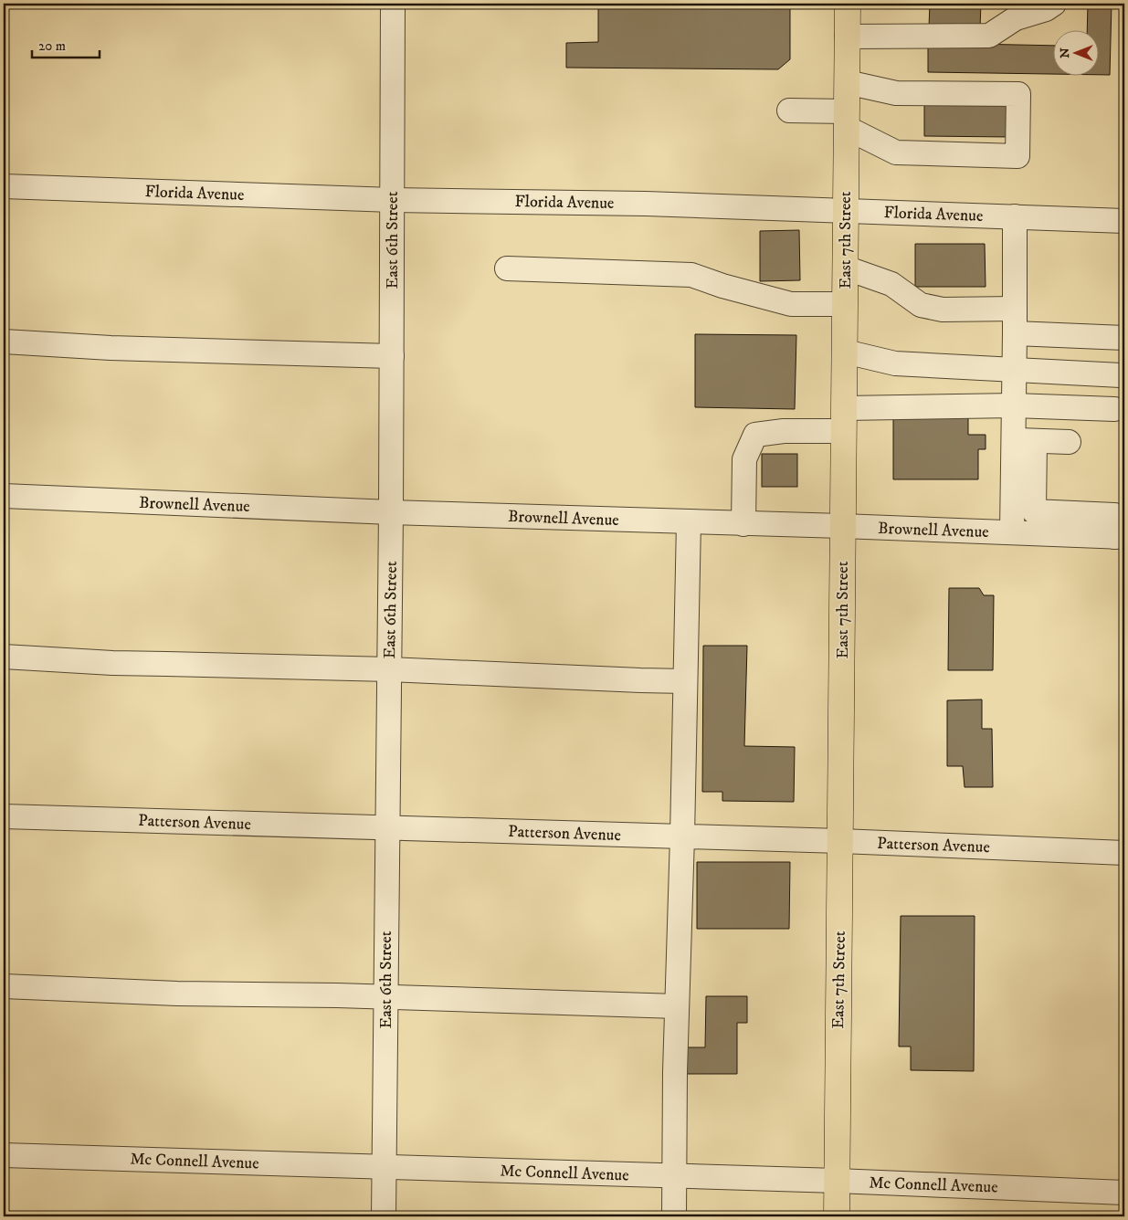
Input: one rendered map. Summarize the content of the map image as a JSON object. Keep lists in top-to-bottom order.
{
  "streets": {
    "main road": ["East 7th Street"],
    "street": [
      "Florida Avenue",
      "East 6th Street",
      "Brownell Avenue",
      "Patterson Avenue",
      "Mc Connell Avenue"
    ]
  },
  "crossings": [
    ["Florida Avenue", "East 6th Street"],
    ["Florida Avenue", "East 7th Street"],
    ["East 6th Street", "Brownell Avenue"],
    ["East 6th Street", "Patterson Avenue"],
    ["East 6th Street", "Mc Connell Avenue"],
    ["East 7th Street", "Brownell Avenue"],
    ["East 7th Street", "Patterson Avenue"],
    ["East 7th Street", "Mc Connell Avenue"]
  ],
  "scale_bar": "20 m",
  "north": "left"
}
